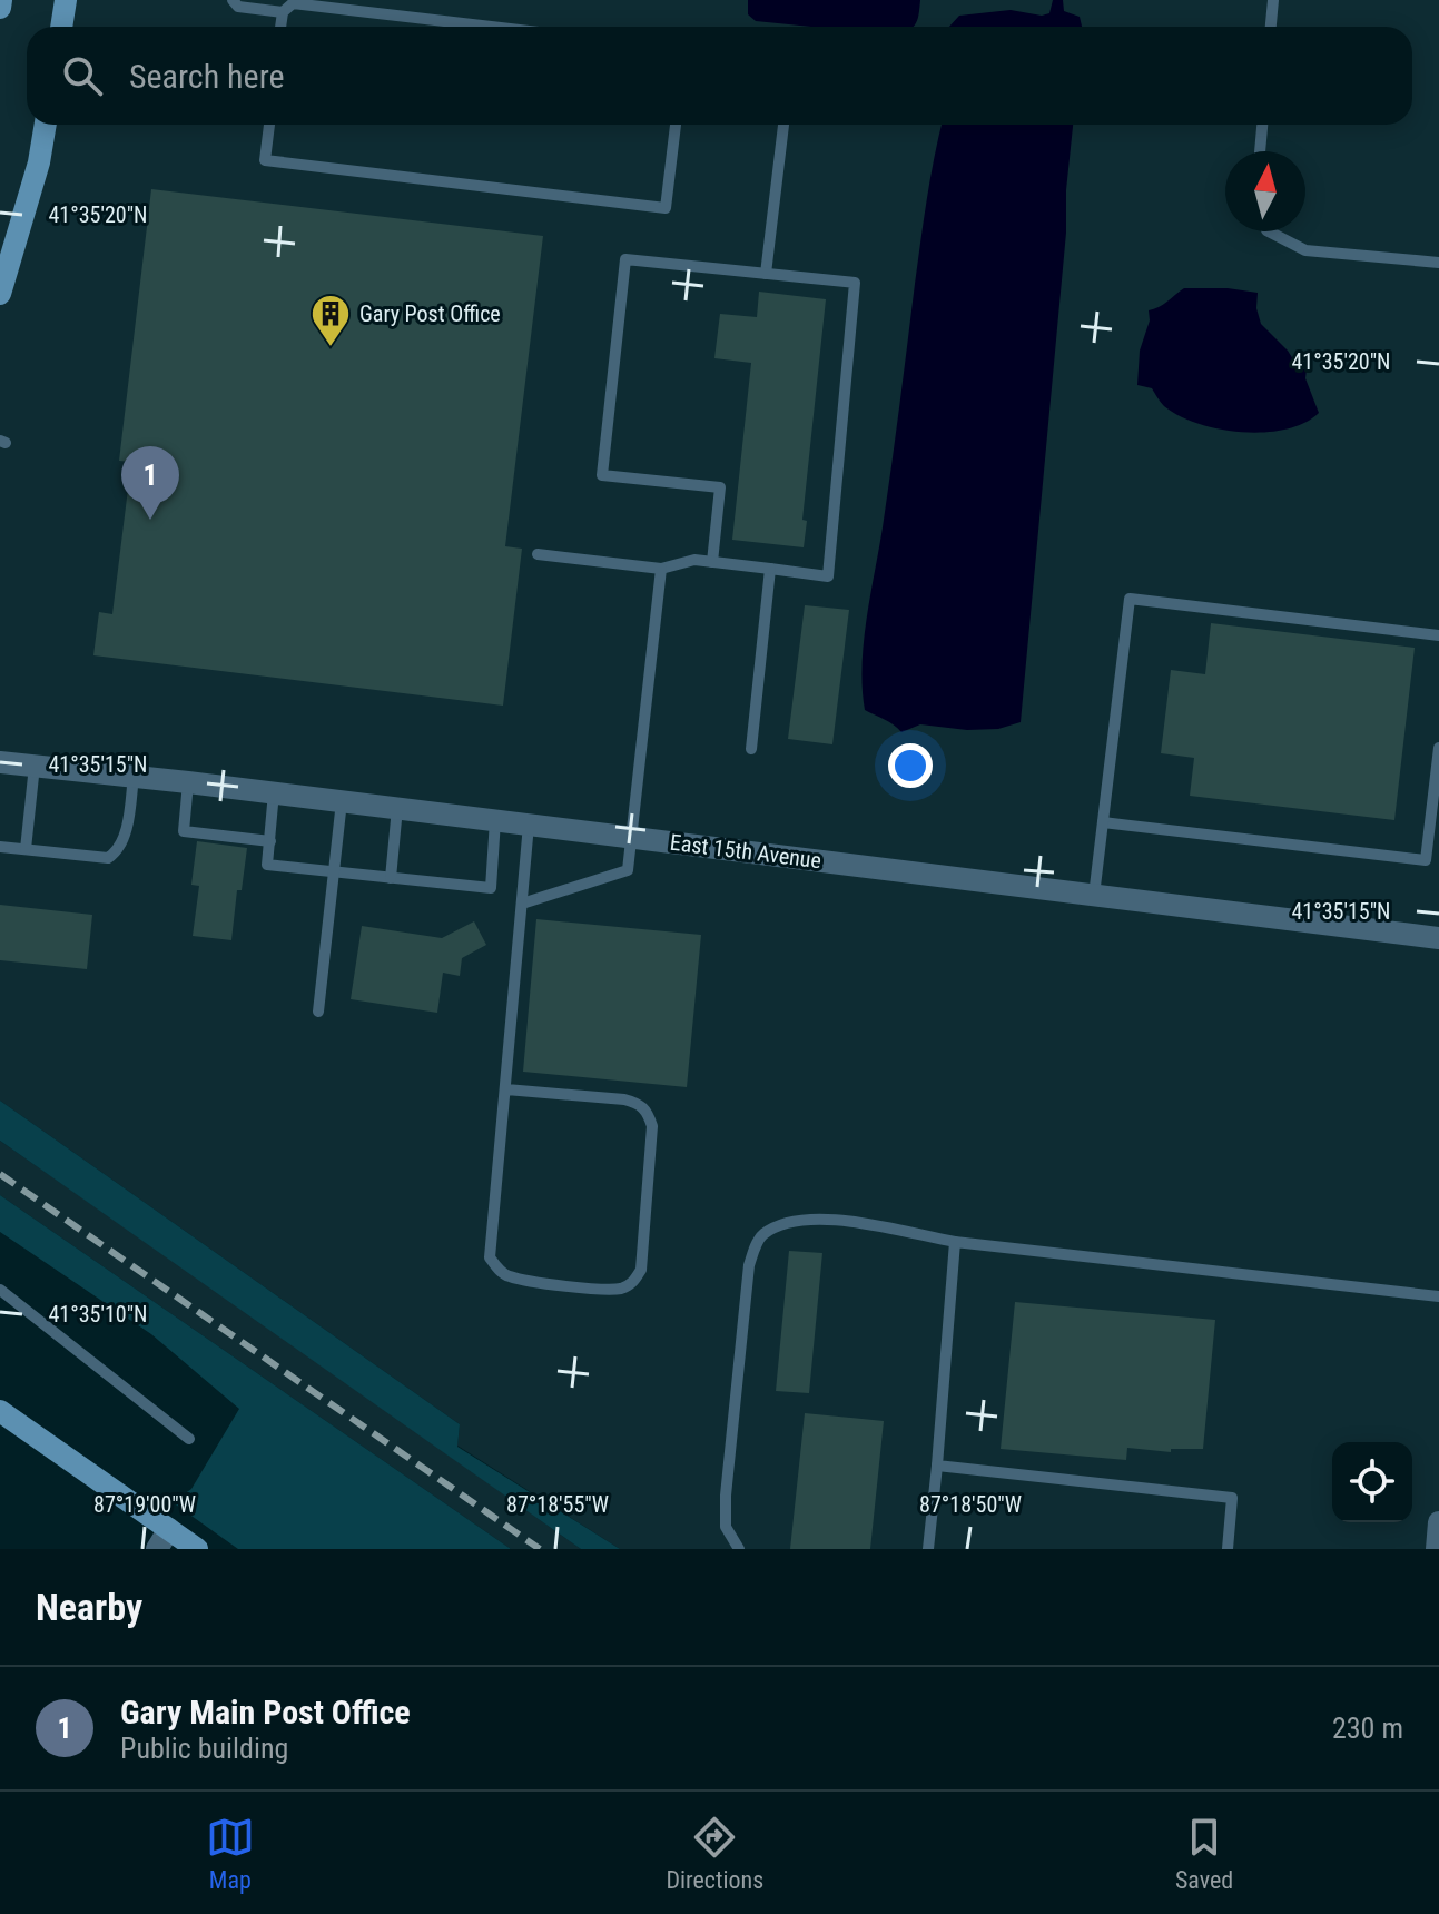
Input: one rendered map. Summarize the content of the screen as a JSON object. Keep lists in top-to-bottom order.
{
  "streets": {
    "street": ["East 15th Avenue"]
  },
  "places": {
    "building": ["Gary Post Office"]
  },
  "north": "top",
  "page": {
    "search": "Search here",
    "pins": "1",
    "heading": "Nearby",
    "list": [
      {
        "mark": "1",
        "name": "Gary Main Post Office",
        "note": "Public building",
        "value": "230 m"
      }
    ],
    "nav": ["Map", "Directions", "Saved"]
  },
  "coordinates": [
    "41°35'20\"N",
    "41°35'15\"N",
    "41°35'10\"N",
    "87°19'00\"W",
    "87°18'55\"W",
    "87°18'50\"W"
  ]
}
